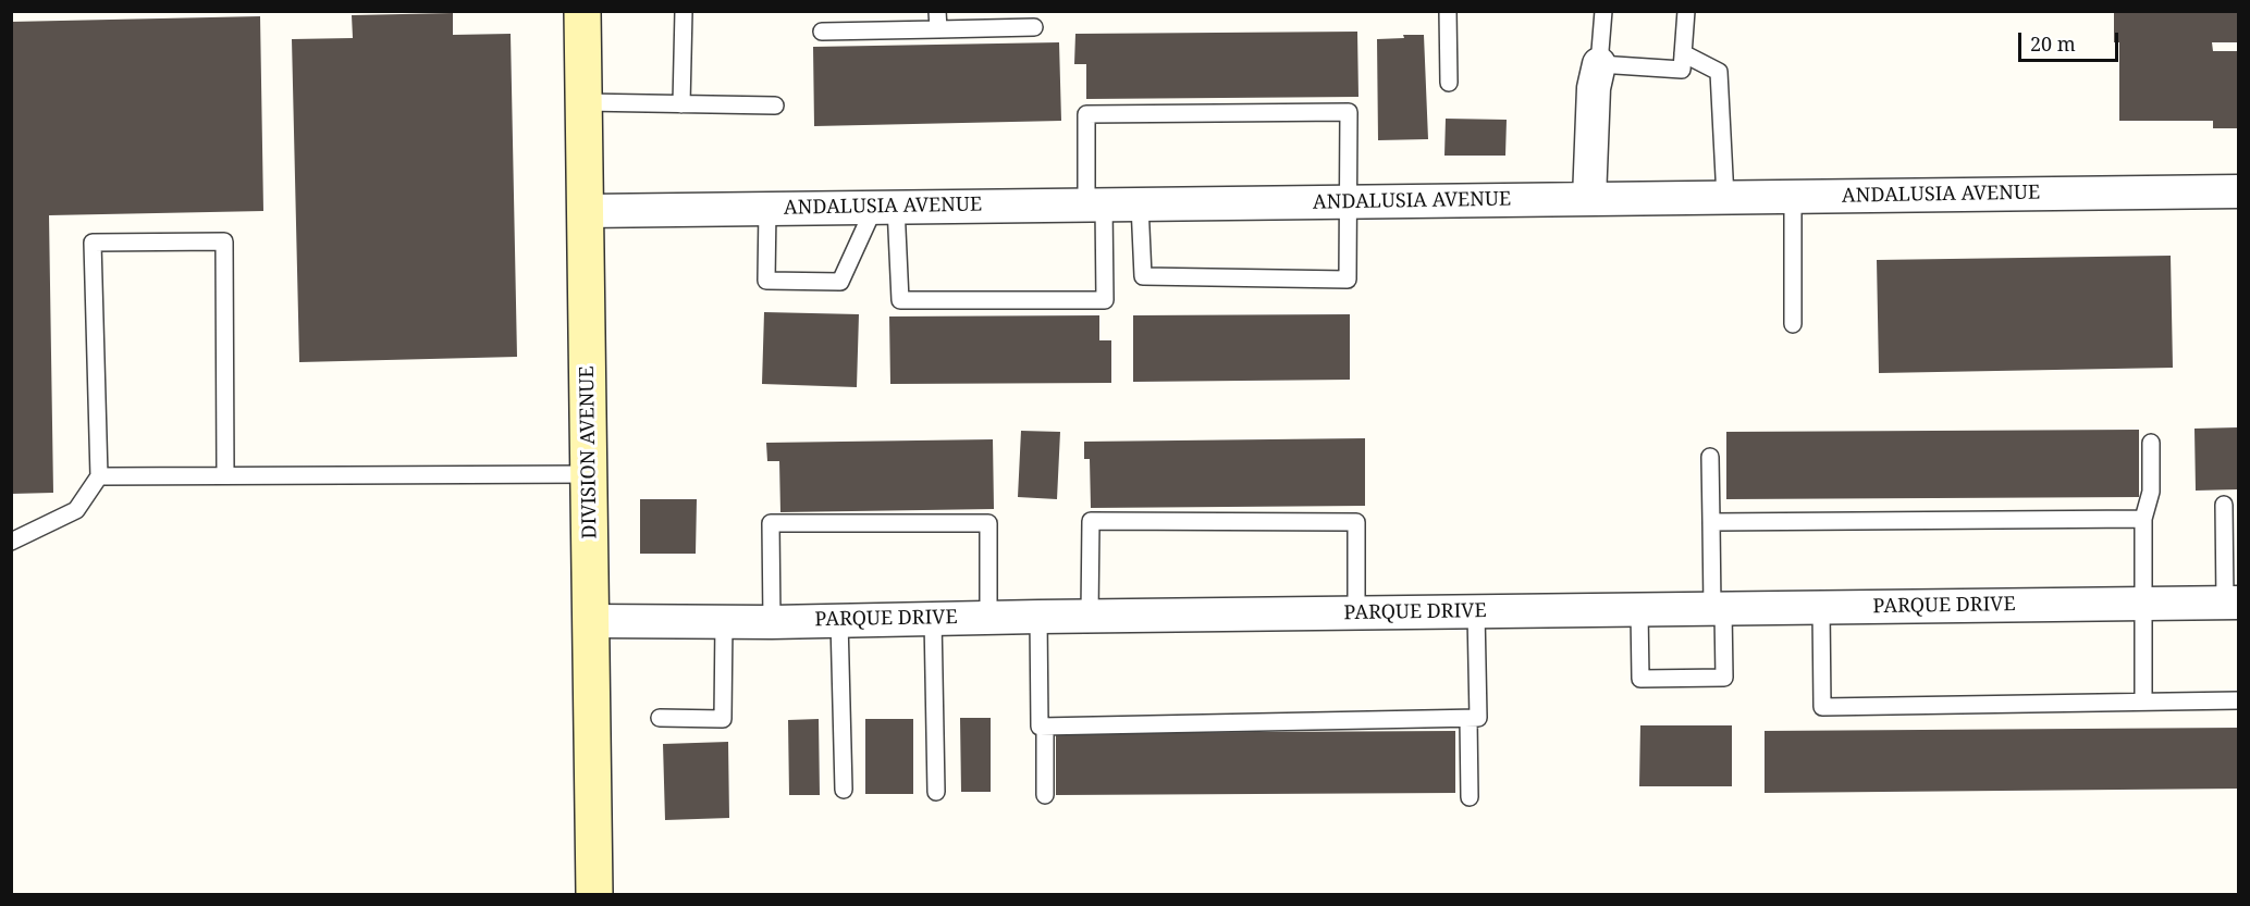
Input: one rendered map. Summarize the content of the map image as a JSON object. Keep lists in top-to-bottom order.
{
  "streets": {
    "street": ["ANDALUSIA AVENUE", "DIVISION AVENUE", "PARQUE DRIVE"]
  },
  "crossings": [
    ["ANDALUSIA AVENUE", "DIVISION AVENUE"],
    ["DIVISION AVENUE", "PARQUE DRIVE"]
  ],
  "scale_bar": "20 m"
}
